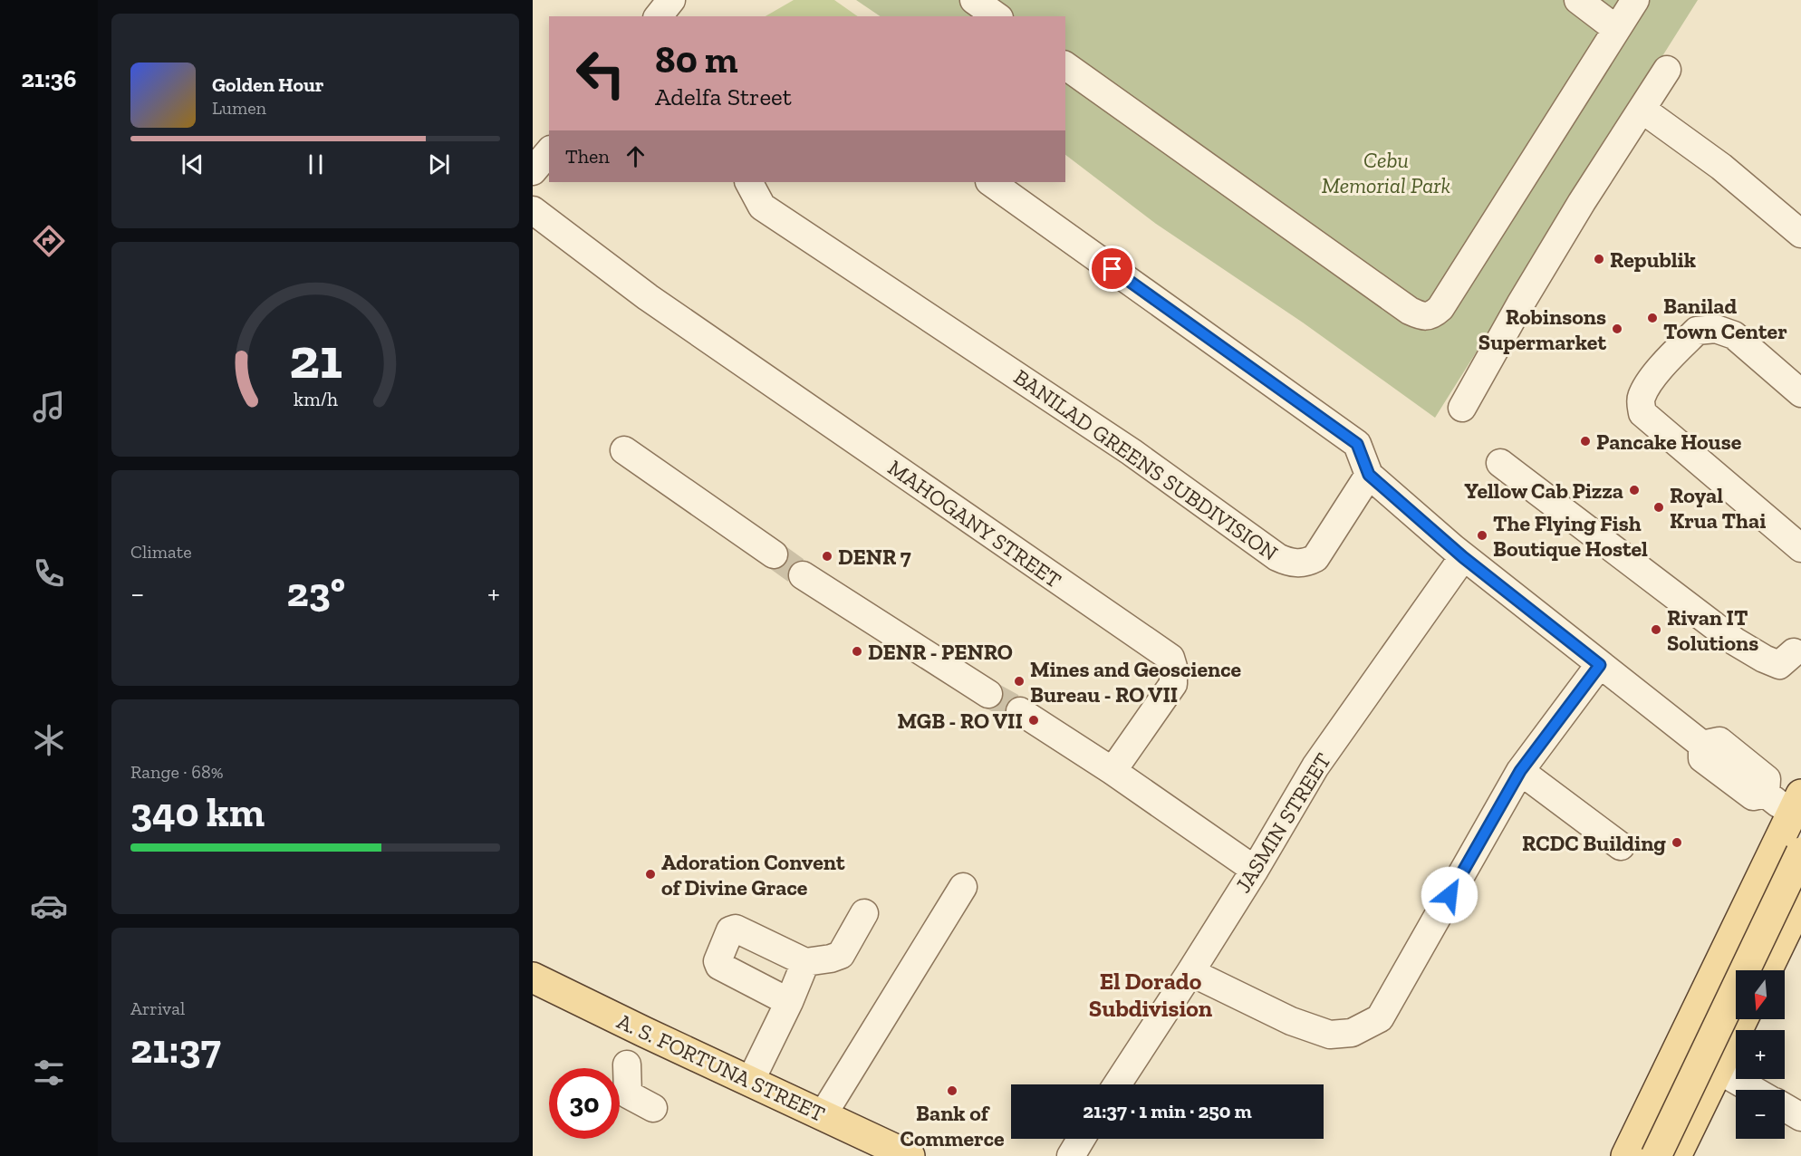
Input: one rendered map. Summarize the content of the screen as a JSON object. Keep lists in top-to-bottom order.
{
  "streets": {
    "main road": ["A. S. FORTUNA STREET"],
    "street": ["BANILAD GREENS SUBDIVISION", "MAHOGANY STREET", "JASMIN STREET"]
  },
  "districts": ["El Dorado Subdivision"],
  "parks": ["Cebu Memorial Park"],
  "places": [
    "Republik",
    "Banilad Town Center",
    "Robinsons Supermarket",
    "Pancake House",
    "Yellow Cab Pizza",
    "Royal Krua Thai",
    "The Flying Fish Boutique Hostel",
    "DENR 7",
    "Rivan IT Solutions",
    "DENR - PENRO",
    "Mines and Geoscience Bureau - RO VII",
    "MGB - RO VII",
    "RCDC Building",
    "Adoration Convent of Divine Grace",
    "Bank of Commerce"
  ],
  "north": "bottom",
  "page": {
    "tabs": "21:36",
    "turn": ["80 m", "Adelfa Street"],
    "song": ["Golden Hour", "Lumen"],
    "then": "Then",
    "tile": [
      "Climate",
      ["Range · 68%", "340 km"],
      ["Arrival", "21:37"]
    ],
    "heat": ["−", "23°", "+"],
    "map_buttons": ["+", "−"],
    "limit": "30",
    "trip": "21:37 · 1 min · 250 m",
    "gauge": ["21", "km/h"]
  }
}
